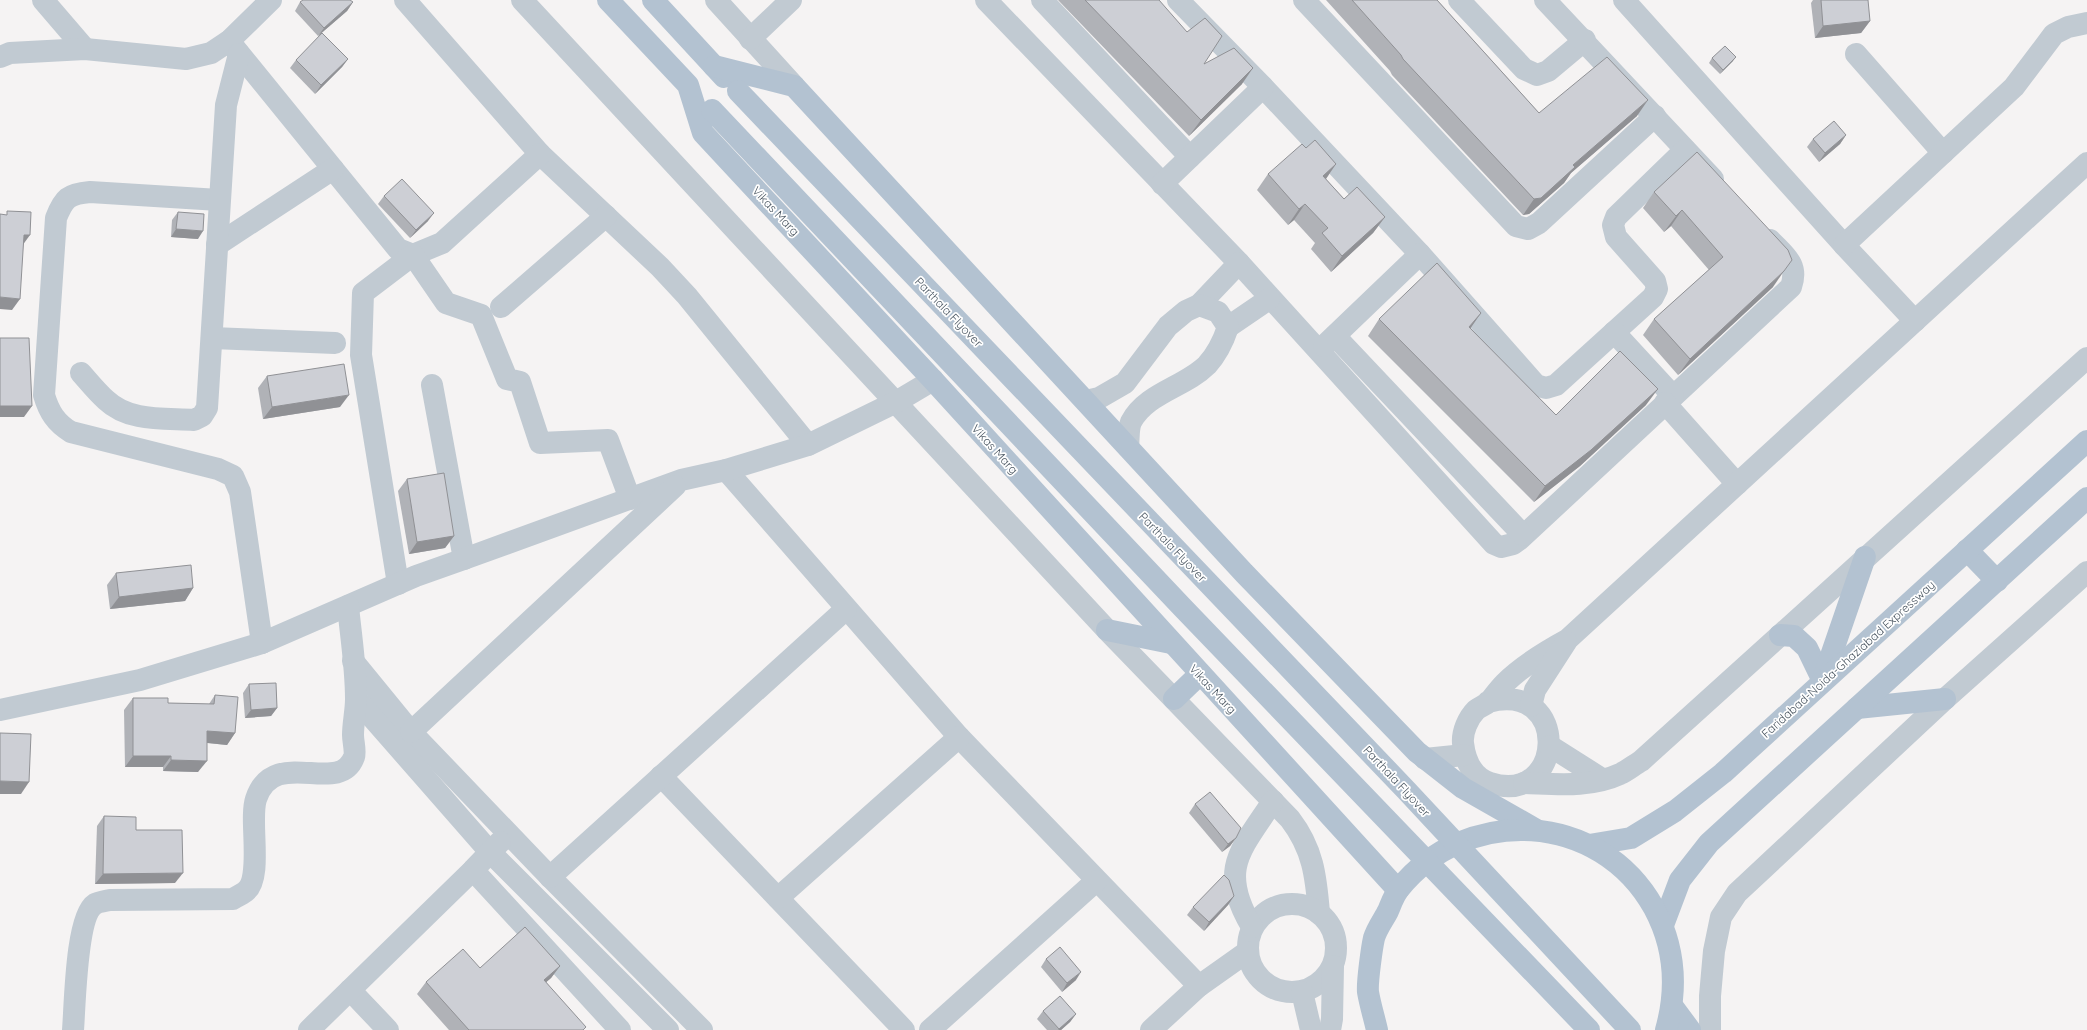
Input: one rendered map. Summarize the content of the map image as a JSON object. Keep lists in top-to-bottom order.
{
  "streets": {
    "main road": ["Vikas Marg", "Parthala Flyover", "Faridabad-Noida-Ghaziabad Expressway"]
  }
}
